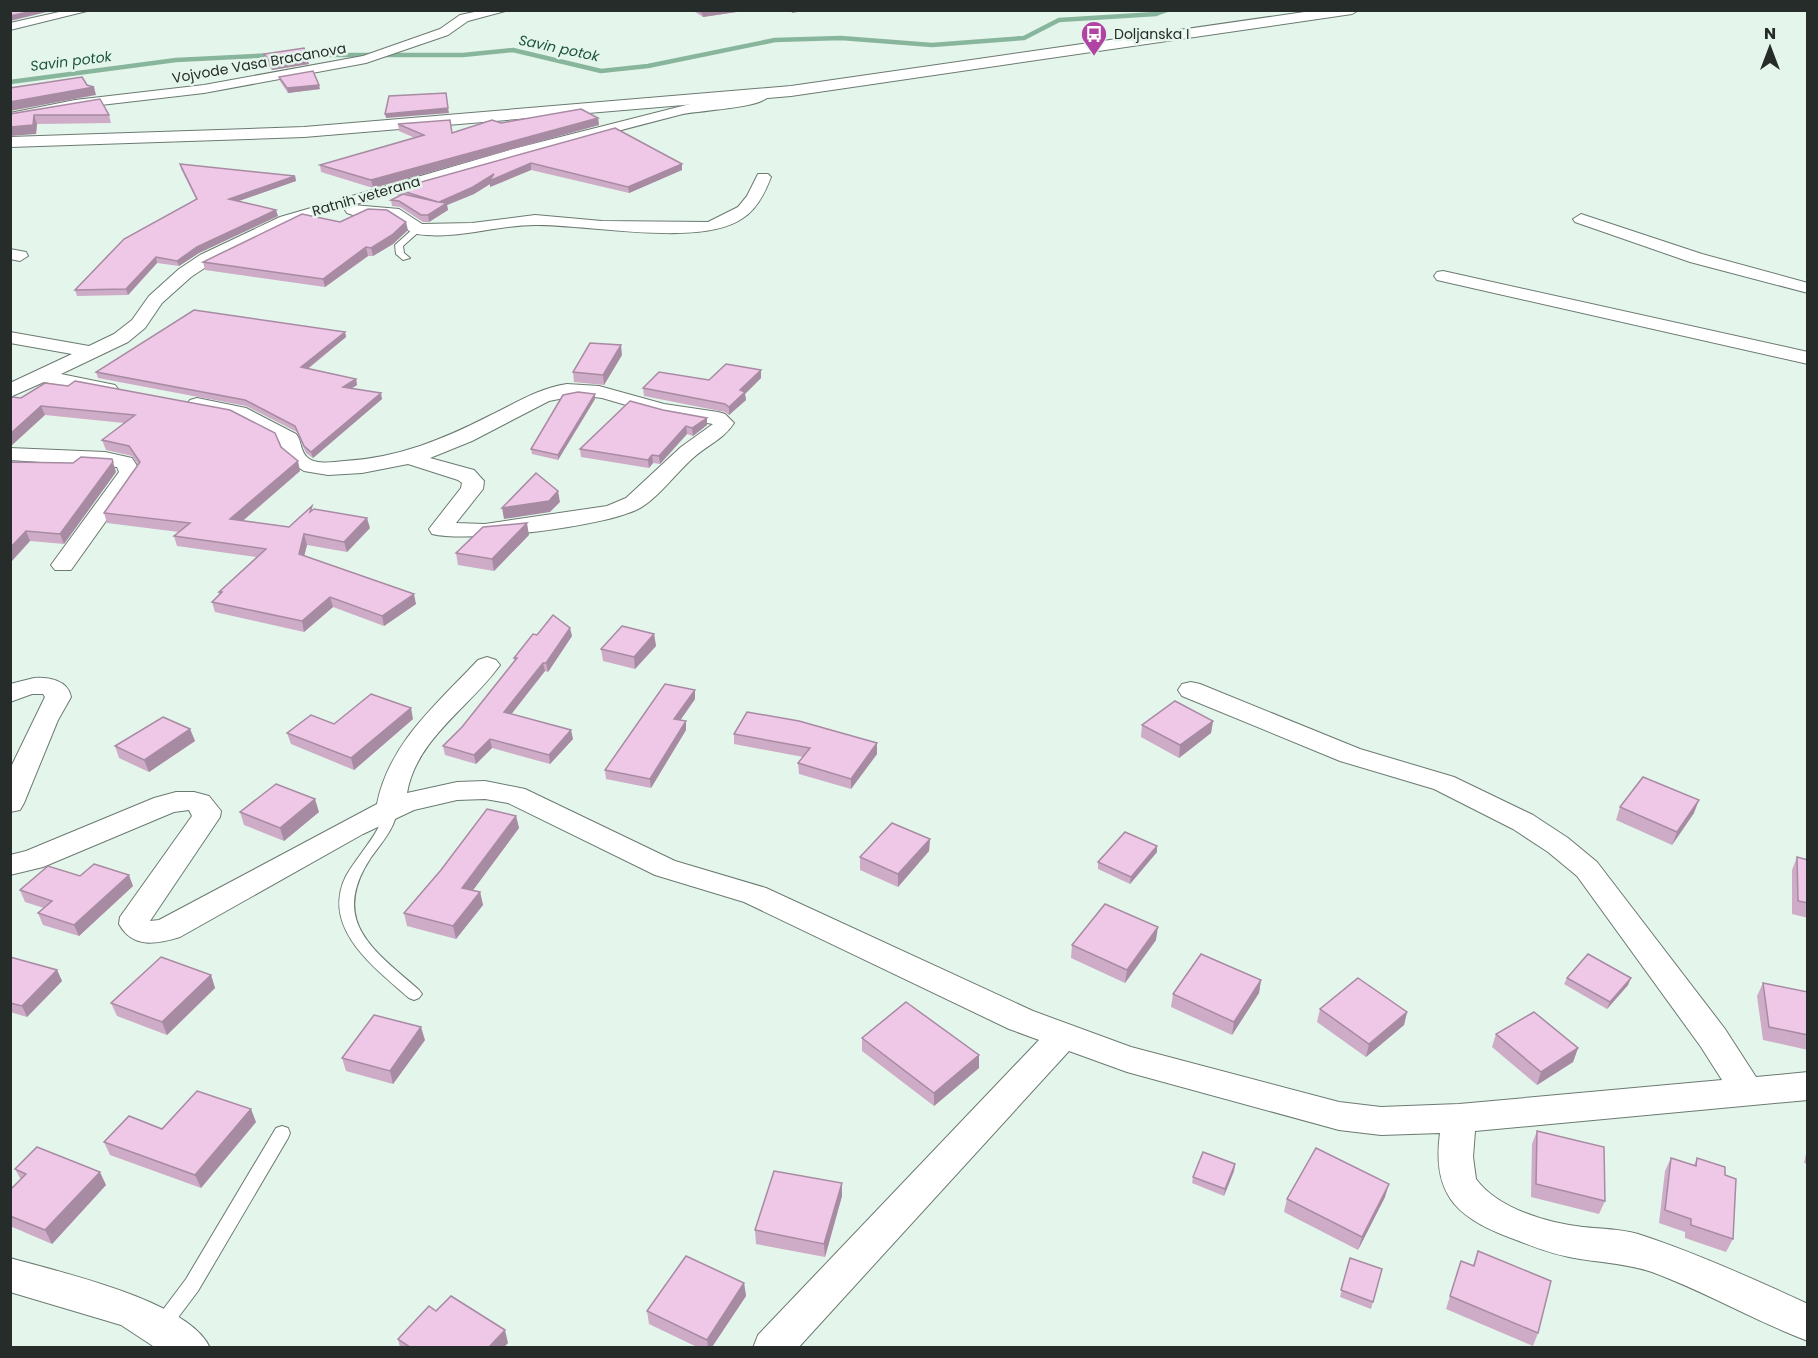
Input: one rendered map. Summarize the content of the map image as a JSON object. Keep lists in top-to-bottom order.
{
  "streets": {
    "street": ["Vojvode Vasa Bracanova", "Ratnih veterana"]
  },
  "water": ["Savin potok"],
  "places": {
    "bus stop": ["Doljanska I"]
  },
  "north": "top"
}
